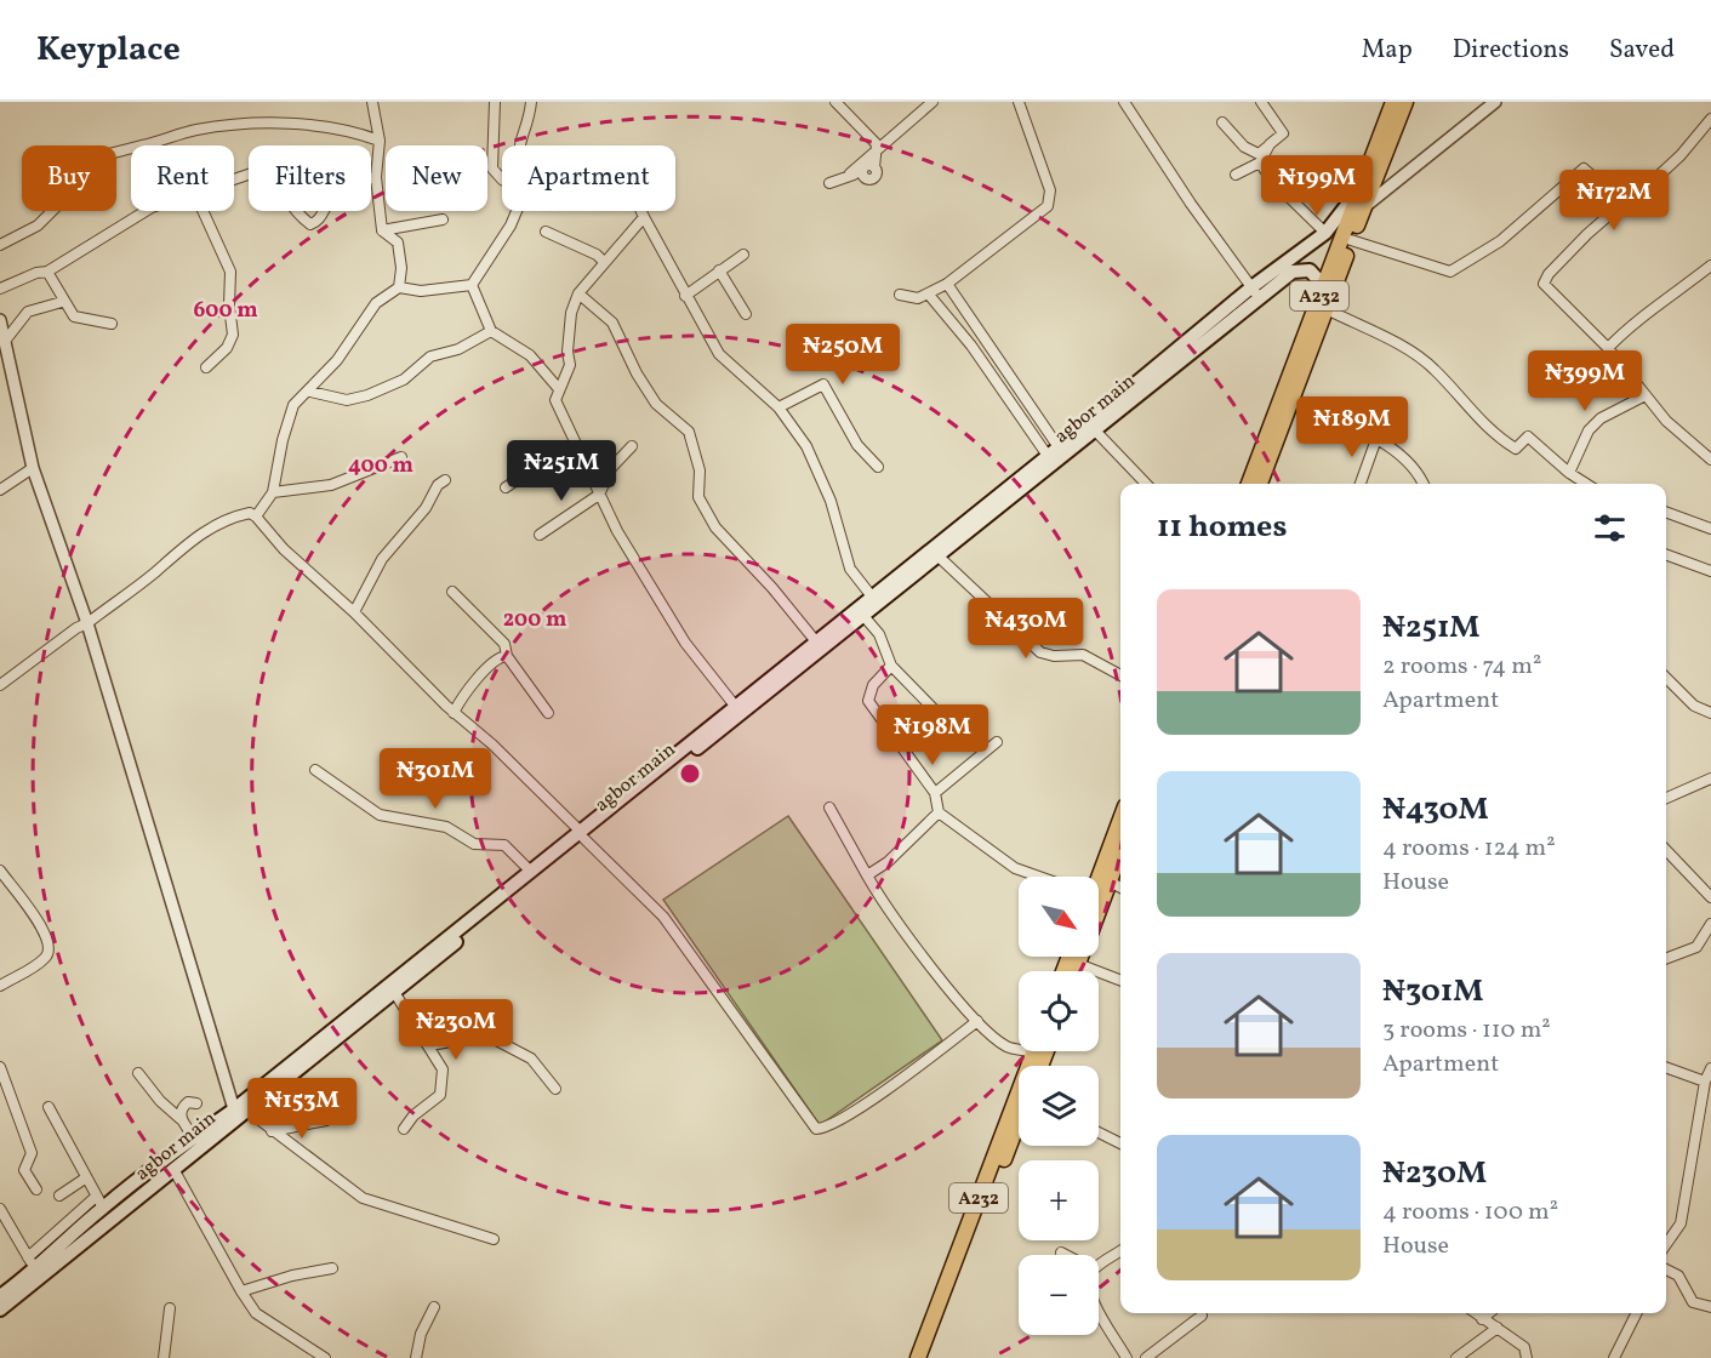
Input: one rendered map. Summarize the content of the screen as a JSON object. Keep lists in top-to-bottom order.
{
  "streets": {
    "highway": ["A232"],
    "main road": ["agbor main"]
  },
  "crossings": [
    ["A232", "agbor main"]
  ],
  "north": "bottom right",
  "page": {
    "header": "Keyplace",
    "nav": ["Map", "Directions", "Saved"],
    "chip": [
      "Buy",
      "Rent",
      "Filters",
      "New",
      "Apartment"
    ],
    "price": [
      "₦199M",
      "₦172M",
      "₦250M",
      "₦399M",
      "₦189M",
      "₦251M",
      "₦430M",
      "₦198M",
      "₦301M",
      "₦230M",
      "₦153M"
    ],
    "heading": "11 homes",
    "list": [
      {
        "name": "₦251M",
        "note": "2 rooms · 74 m² · Apartment"
      },
      {
        "name": "₦430M",
        "note": "4 rooms · 124 m² · House"
      },
      {
        "name": "₦301M",
        "note": "3 rooms · 110 m² · Apartment"
      },
      {
        "name": "₦230M",
        "note": "4 rooms · 100 m² · House"
      }
    ],
    "map_buttons": ["+", "−"]
  },
  "rings": ["600 m", "400 m", "200 m"]
}
